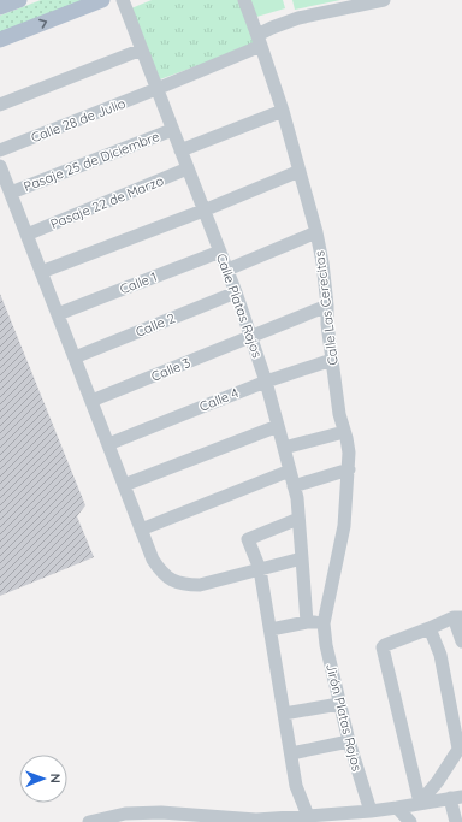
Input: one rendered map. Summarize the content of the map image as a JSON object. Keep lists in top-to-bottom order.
{
  "streets": {
    "street": [
      "Calle 28 de Julio",
      "Pasaje 25 de Diciembre",
      "Pasaje 22 de Marzo",
      "Calle 1",
      "Calle Platas Rojos",
      "Calle Las Cerecitas",
      "Calle 2",
      "Calle 3",
      "Calle 4",
      "Jirón Platas Rojos"
    ]
  },
  "crossings": [
    ["Calle 28 de Julio", "Calle Platas Rojos"],
    ["Calle 28 de Julio", "Calle Las Cerecitas"],
    ["Pasaje 25 de Diciembre", "Calle Platas Rojos"],
    ["Pasaje 22 de Marzo", "Calle Platas Rojos"],
    ["Calle 1", "Calle Platas Rojos"],
    ["Calle Platas Rojos", "Calle 2"],
    ["Calle Platas Rojos", "Calle 3"],
    ["Calle Platas Rojos", "Calle 4"],
    ["Calle Las Cerecitas", "Calle 3"],
    ["Calle Las Cerecitas", "Calle 4"],
    ["Calle Las Cerecitas", "Jirón Platas Rojos"]
  ],
  "north": "right"
}
